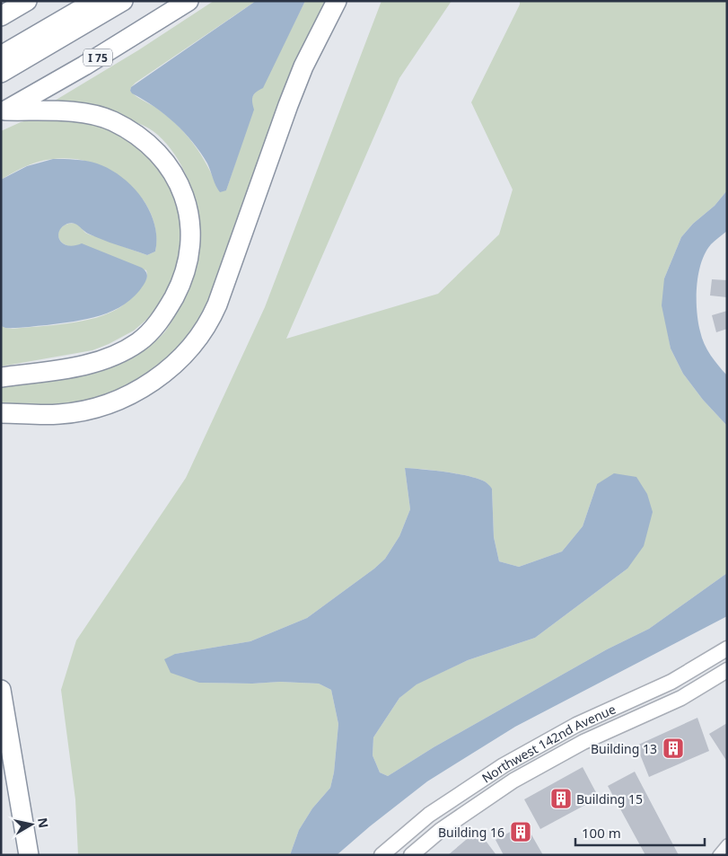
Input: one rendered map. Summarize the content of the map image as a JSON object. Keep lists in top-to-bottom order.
{
  "streets": {
    "highway": ["I 75"],
    "street": ["Northwest 142nd Avenue"]
  },
  "places": {
    "building": ["Building 13", "Building 15", "Building 16"]
  },
  "scale_bar": "100 m",
  "north": "right"
}
